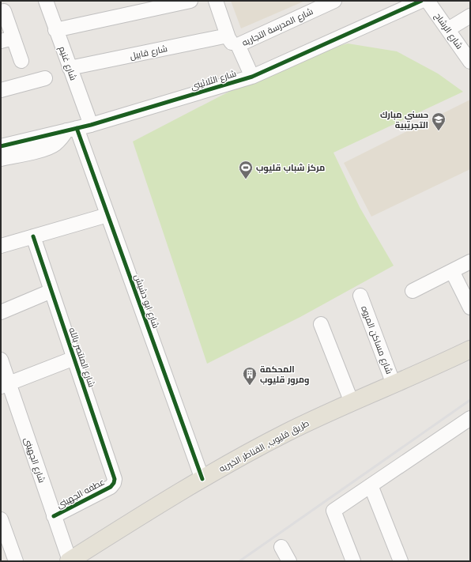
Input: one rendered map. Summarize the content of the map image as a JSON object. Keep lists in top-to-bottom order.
{
  "streets": {
    "main road": ["طريق قليوب, القناطر الخيريه"],
    "street": [
      "شارع المدرسة التجاريه",
      "شارع الرشاح",
      "شارع قابيل",
      "شارع غنيم",
      "شارع الثلاثينى",
      "شارع ابو دشيش",
      "شارع مساكن المروه",
      "شارع المنتصر بالله",
      "شارع الجهينى",
      "عطفه الجهينى"
    ]
  },
  "crossings": [
    ["شارع الرشاح", "شارع الثلاثينى"],
    ["شارع قابيل", "شارع غنيم"],
    ["شارع غنيم", "شارع الثلاثينى"],
    ["شارع الثلاثينى", "شارع ابو دشيش"],
    ["شارع ابو دشيش", "طريق قليوب, القناطر الخيريه"],
    ["شارع مساكن المروه", "طريق قليوب, القناطر الخيريه"],
    ["شارع المنتصر بالله", "عطفه الجهينى"],
    ["طريق قليوب, القناطر الخيريه", "شارع الجهينى"],
    ["شارع الجهينى", "عطفه الجهينى"]
  ],
  "places": {
    "school or university": ["حسني مبارك التجريبية"],
    "sports": ["مركز شباب قليوب"],
    "building": ["المحكمة ومرور قليوب"]
  }
}
